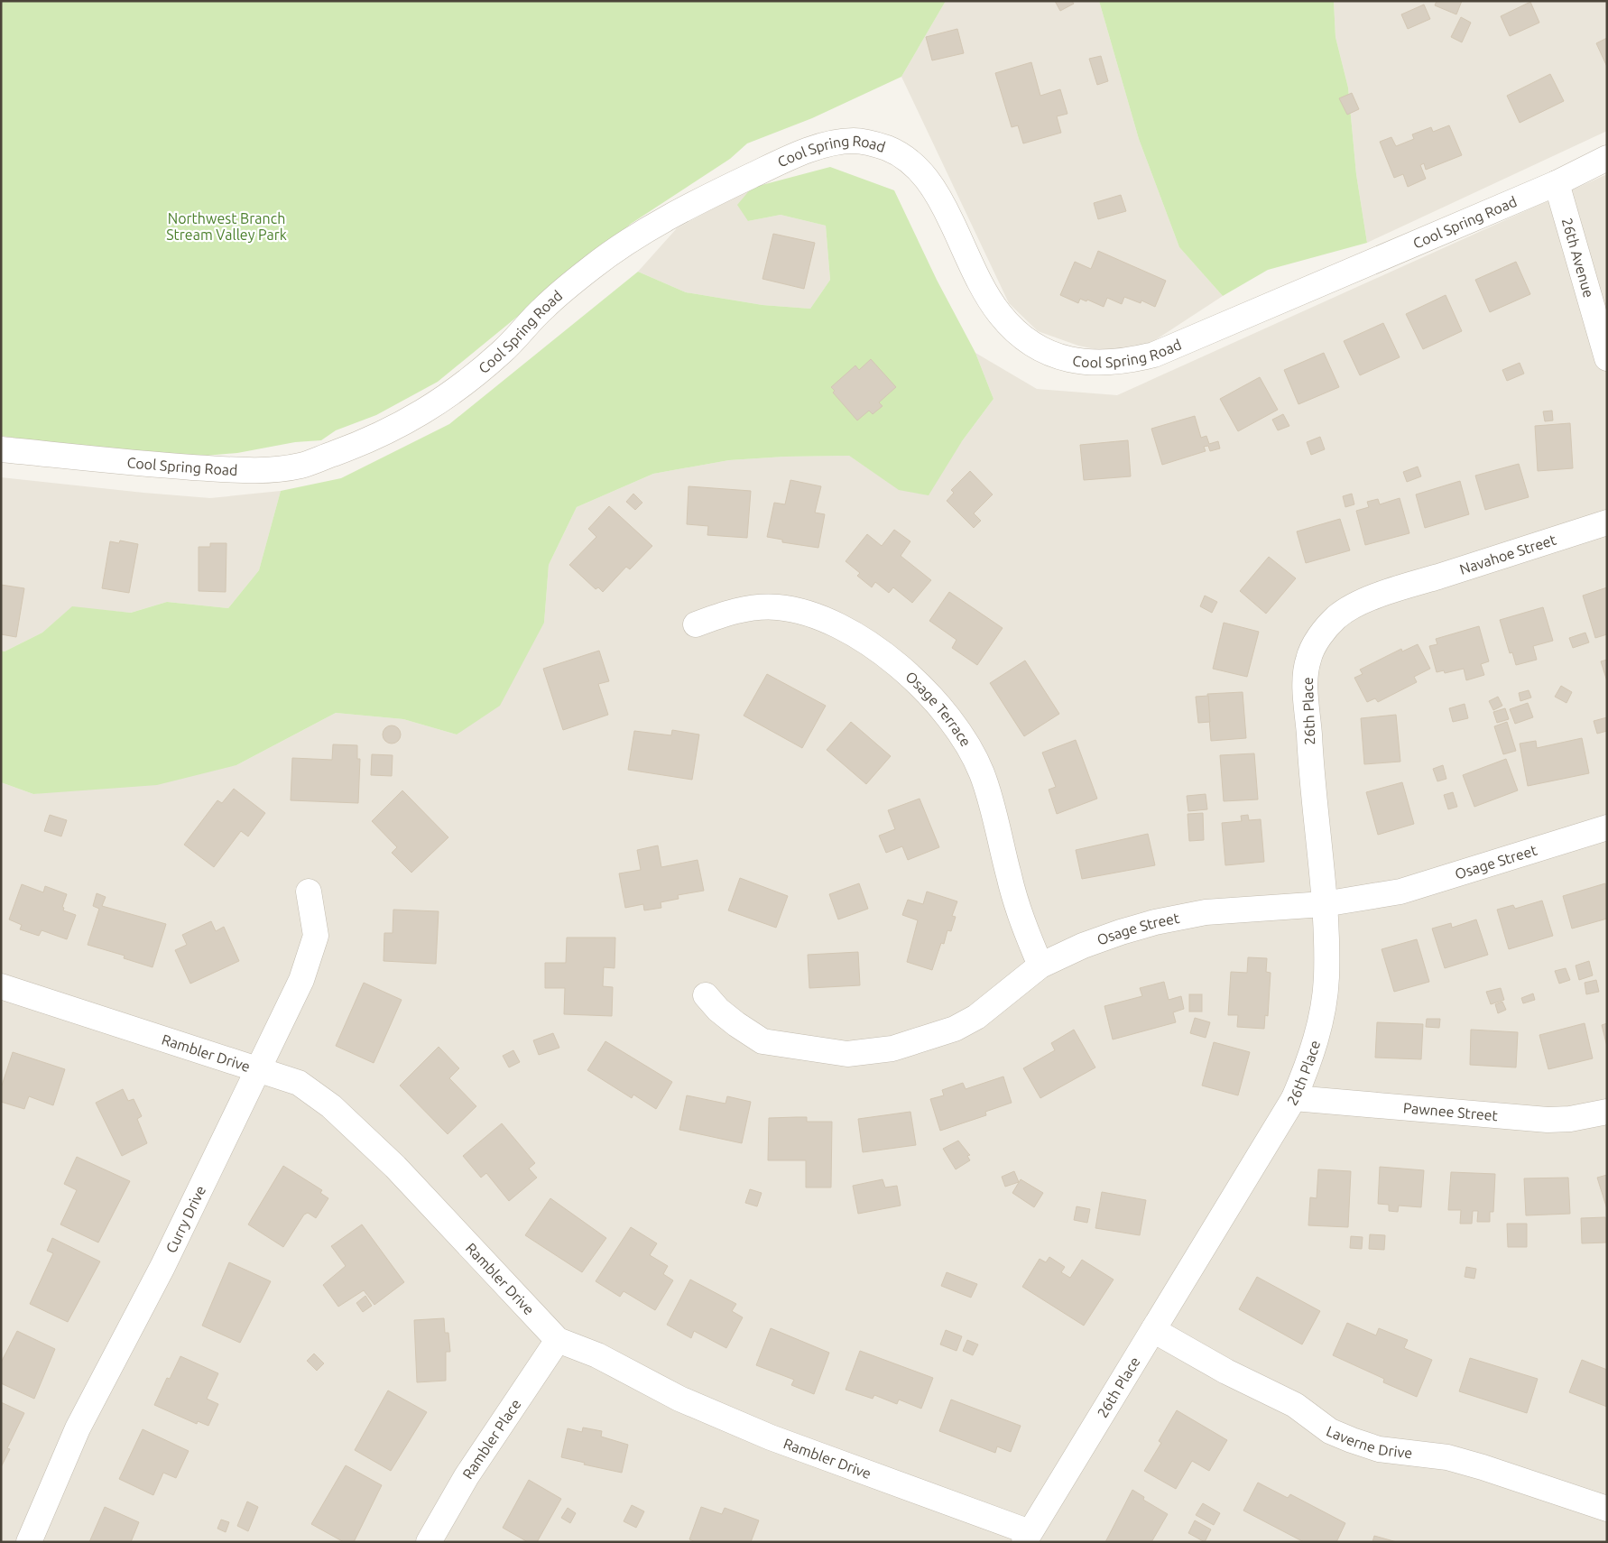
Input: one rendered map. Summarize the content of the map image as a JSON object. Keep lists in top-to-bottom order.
{
  "streets": {
    "street": [
      "Cool Spring Road",
      "26th Avenue",
      "Navahoe Street",
      "Osage Terrace",
      "26th Place",
      "Osage Street",
      "Rambler Drive",
      "Pawnee Street",
      "Curry Drive",
      "Rambler Place",
      "Laverne Drive"
    ]
  },
  "crossings": [
    ["Cool Spring Road", "26th Avenue"],
    ["Navahoe Street", "26th Place"],
    ["Osage Terrace", "Osage Street"],
    ["26th Place", "Osage Street"],
    ["26th Place", "Rambler Drive"],
    ["26th Place", "Pawnee Street"],
    ["26th Place", "Laverne Drive"],
    ["Rambler Drive", "Curry Drive"],
    ["Rambler Drive", "Rambler Place"]
  ],
  "parks": ["Northwest Branch Stream Valley Park"]
}
